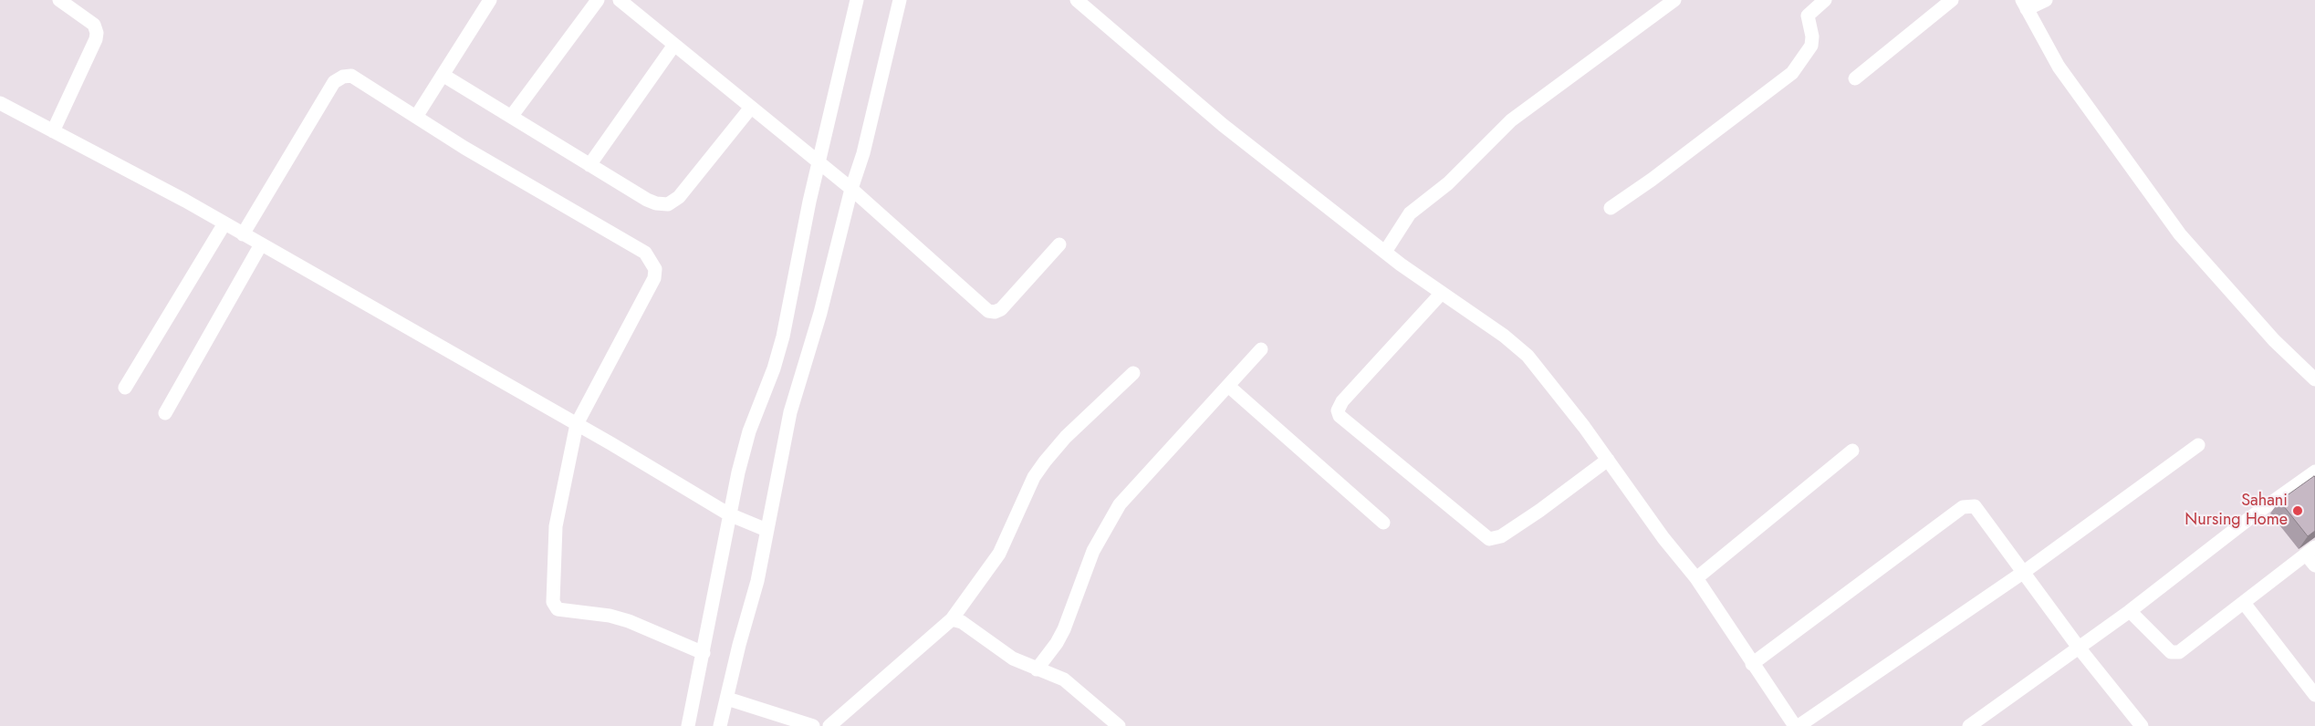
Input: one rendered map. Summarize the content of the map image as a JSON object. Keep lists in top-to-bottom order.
{
  "places": ["Sahani Nursing Home"]
}
